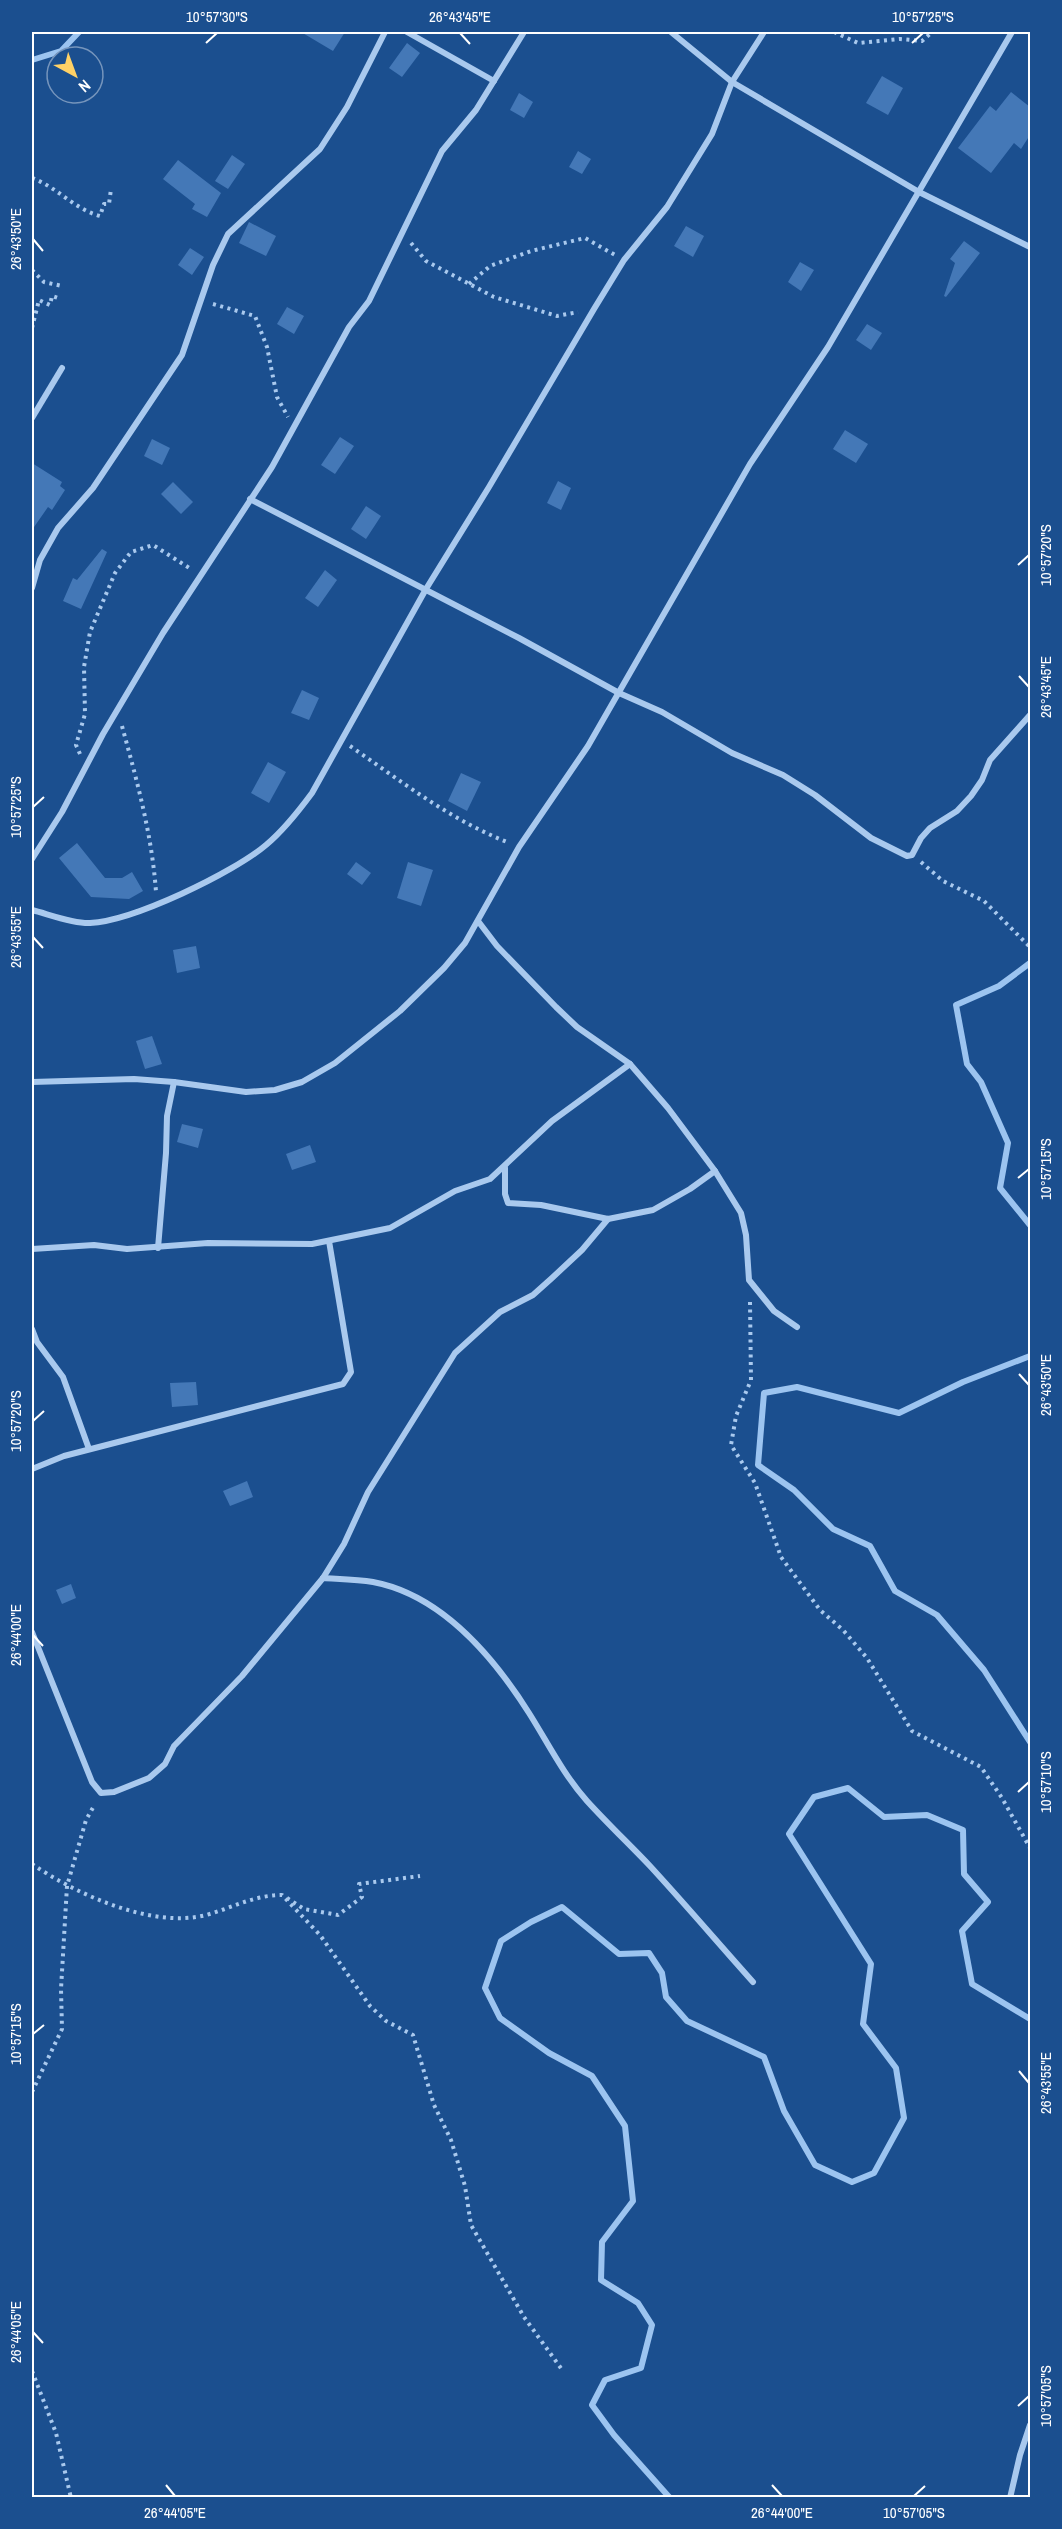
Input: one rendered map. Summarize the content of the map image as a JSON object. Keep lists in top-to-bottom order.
{
  "north": "bottom right",
  "coordinates": [
    "10°57'30\"S",
    "26°43'45\"E",
    "10°57'25\"S",
    "26°43'50\"E",
    "10°57'20\"S",
    "26°43'55\"E",
    "10°57'15\"S",
    "26°44'00\"E",
    "10°57'10\"S",
    "26°44'05\"E",
    "10°57'05\"S"
  ]
}
